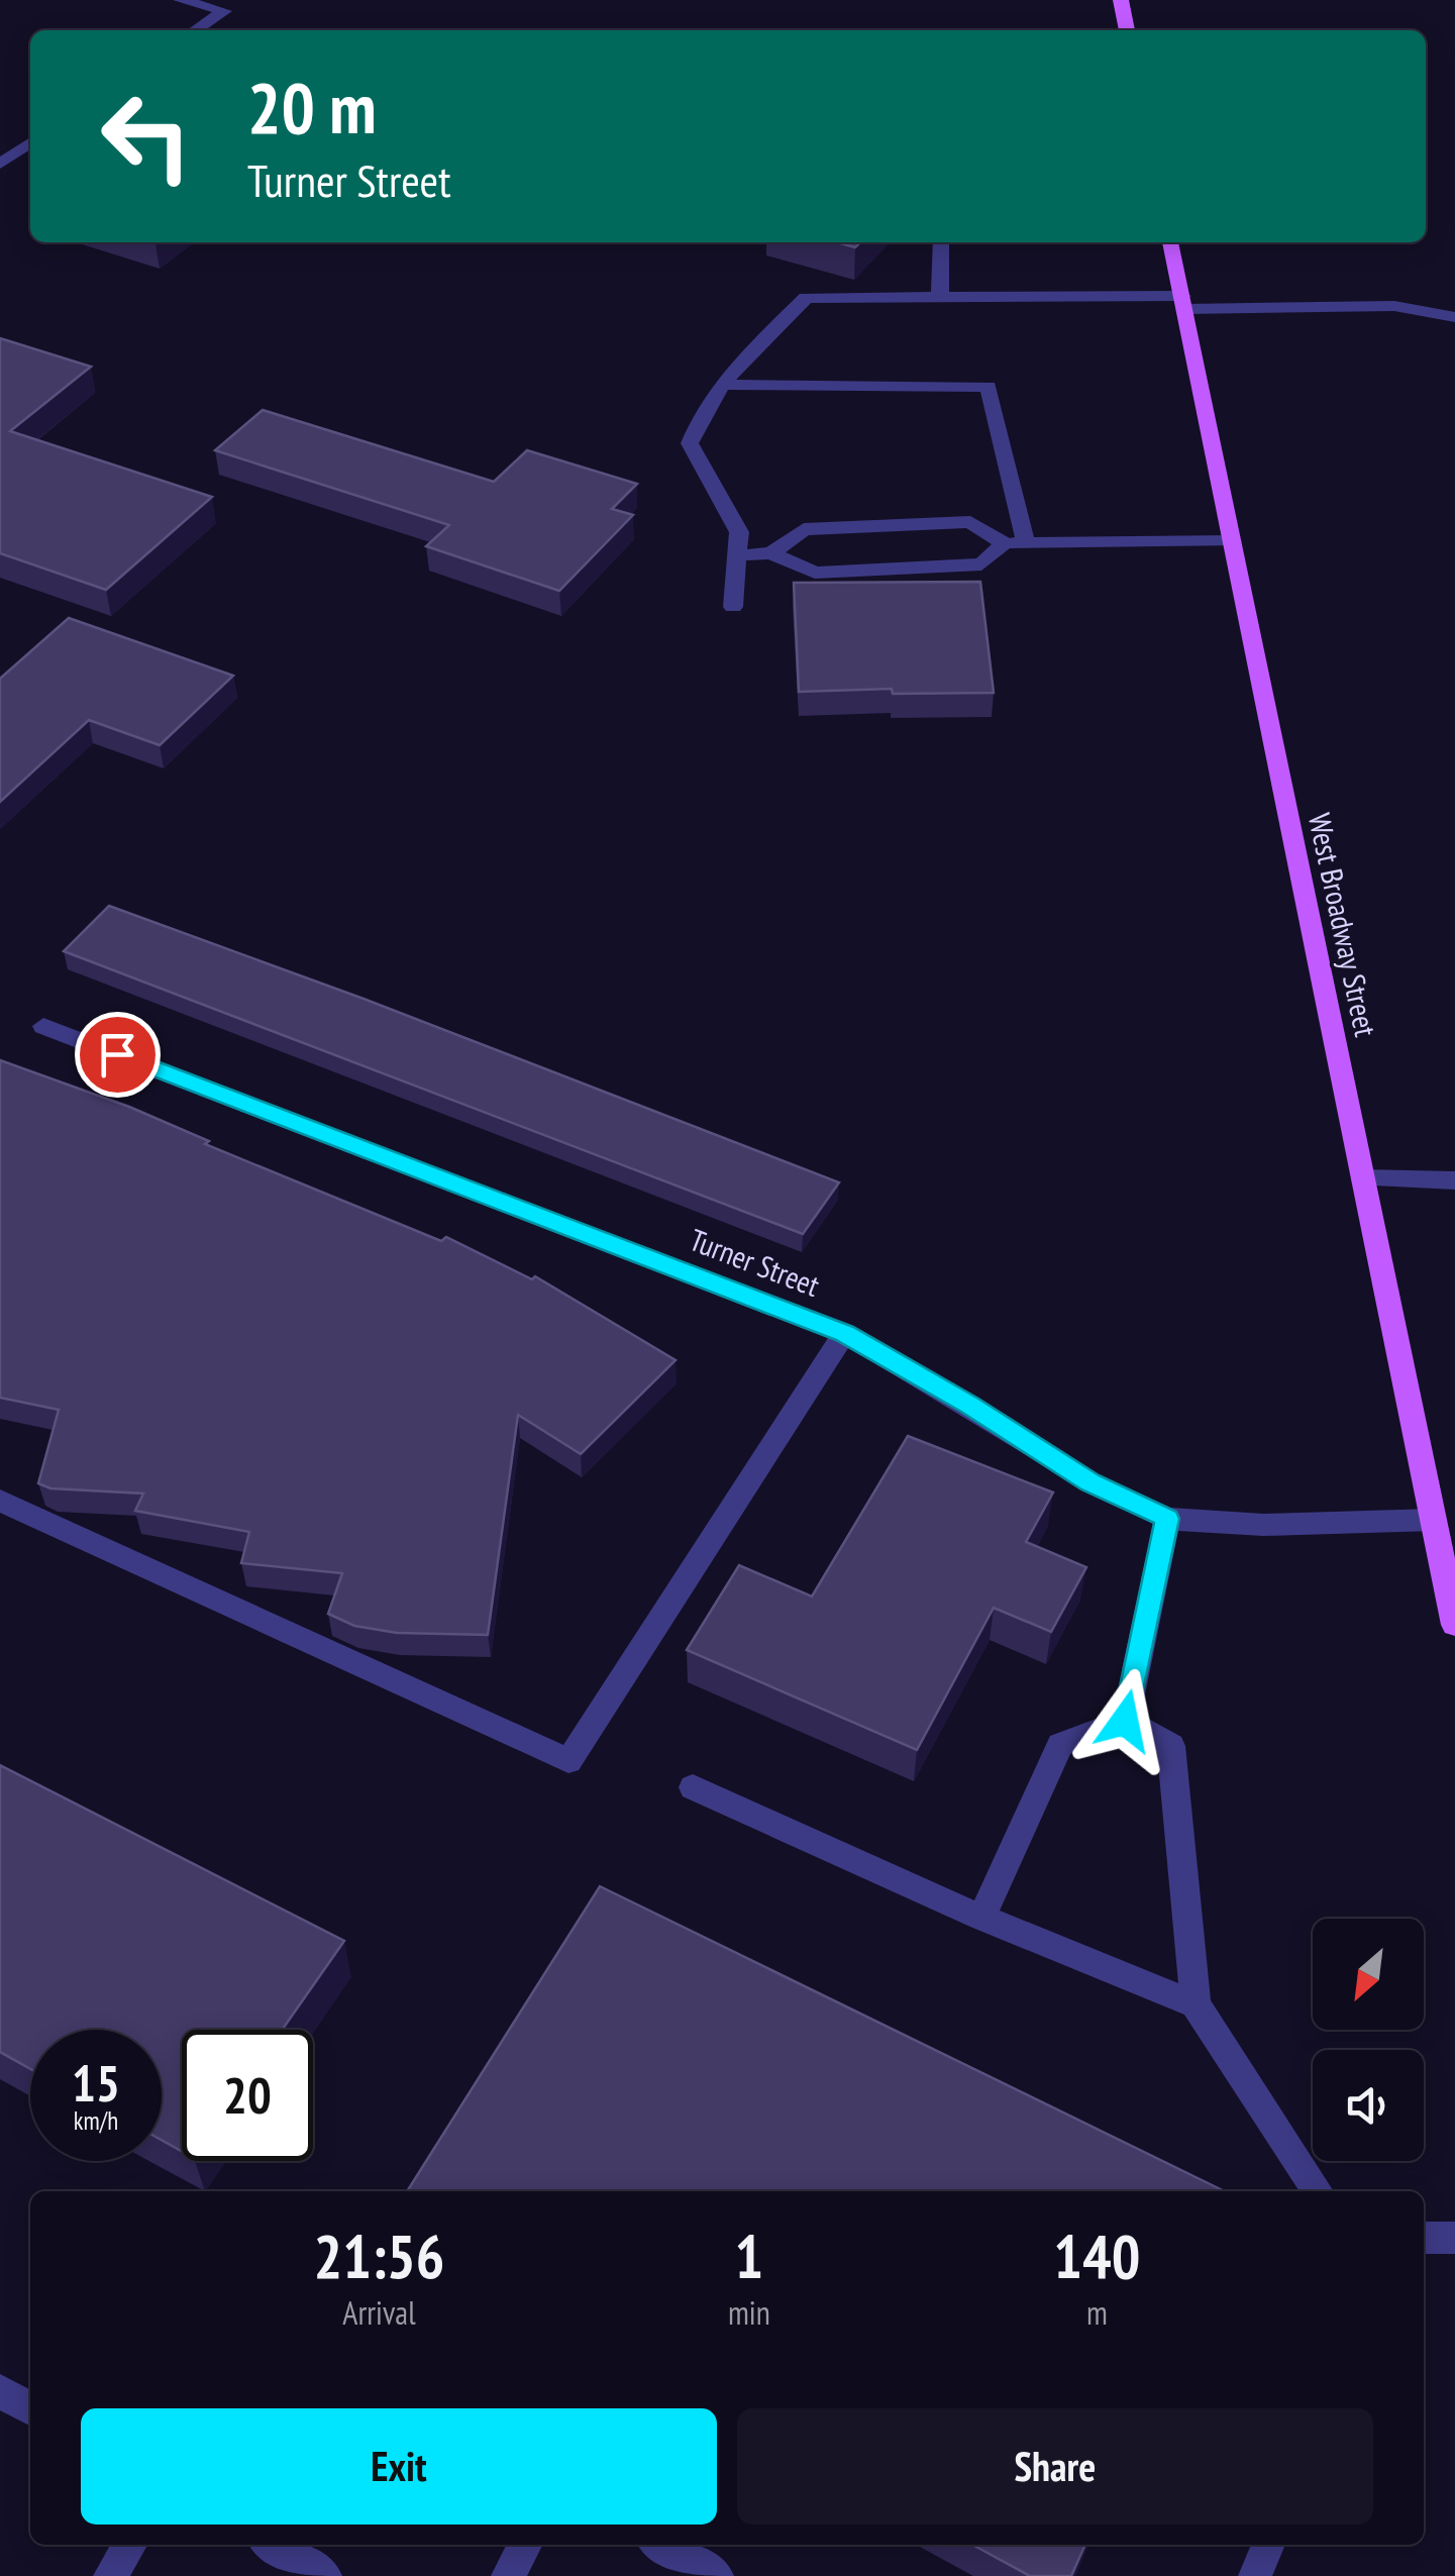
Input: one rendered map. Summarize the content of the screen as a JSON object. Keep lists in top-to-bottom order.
{
  "streets": {
    "main road": ["West Broadway Street"],
    "street": ["Turner Street"]
  },
  "crossings": [
    ["West Broadway Street", "Turner Street"]
  ],
  "north": "bottom left",
  "page": {
    "turn": ["20 m", "Turner Street"],
    "speed": "15 km/h",
    "limit": "20",
    "eta": [
      "21:56",
      "Arrival",
      "1",
      "min",
      "140",
      "m"
    ],
    "buttons": ["Exit", "Share"]
  }
}
